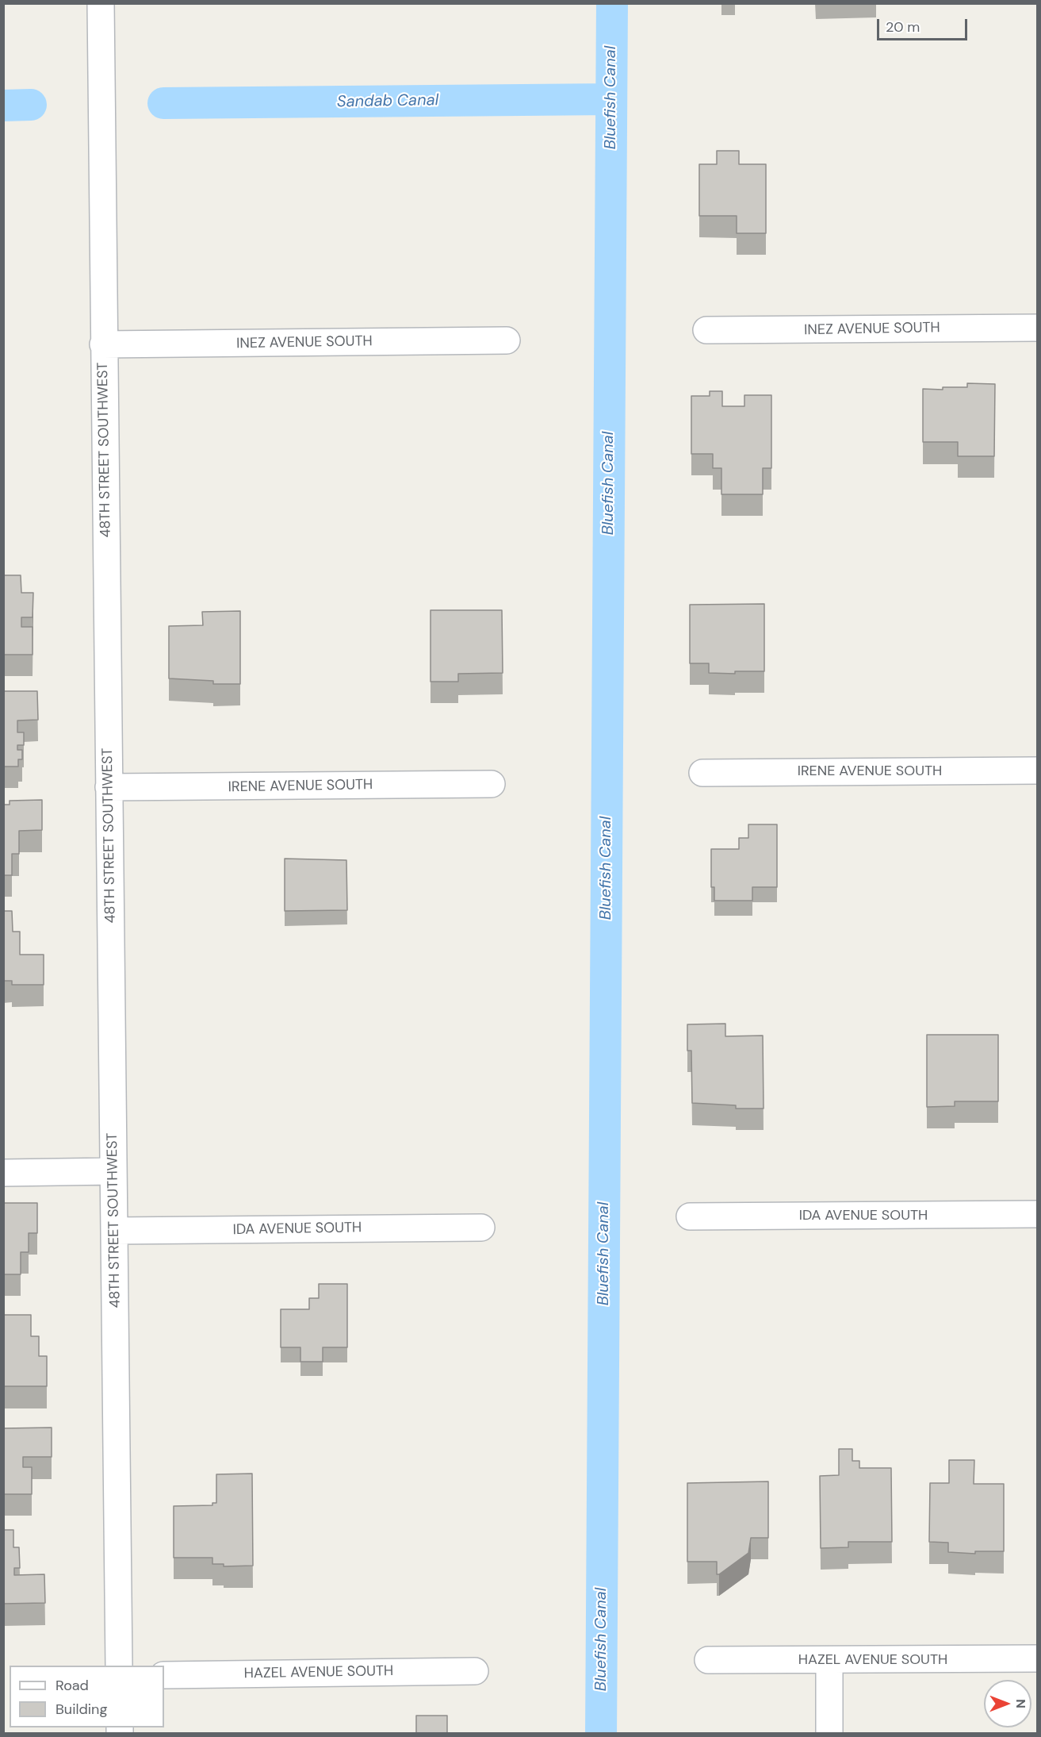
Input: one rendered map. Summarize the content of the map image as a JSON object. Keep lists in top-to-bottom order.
{
  "streets": {
    "street": [
      "INEZ AVENUE SOUTH",
      "48TH STREET SOUTHWEST",
      "IRENE AVENUE SOUTH",
      "IDA AVENUE SOUTH",
      "HAZEL AVENUE SOUTH"
    ]
  },
  "crossings": [
    ["INEZ AVENUE SOUTH", "48TH STREET SOUTHWEST"],
    ["48TH STREET SOUTHWEST", "IRENE AVENUE SOUTH"],
    ["48TH STREET SOUTHWEST", "IDA AVENUE SOUTH"]
  ],
  "water": ["Bluefish Canal", "Sandab Canal"],
  "legend": ["Road", "Building"],
  "scale_bar": "20 m",
  "north": "right"
}
